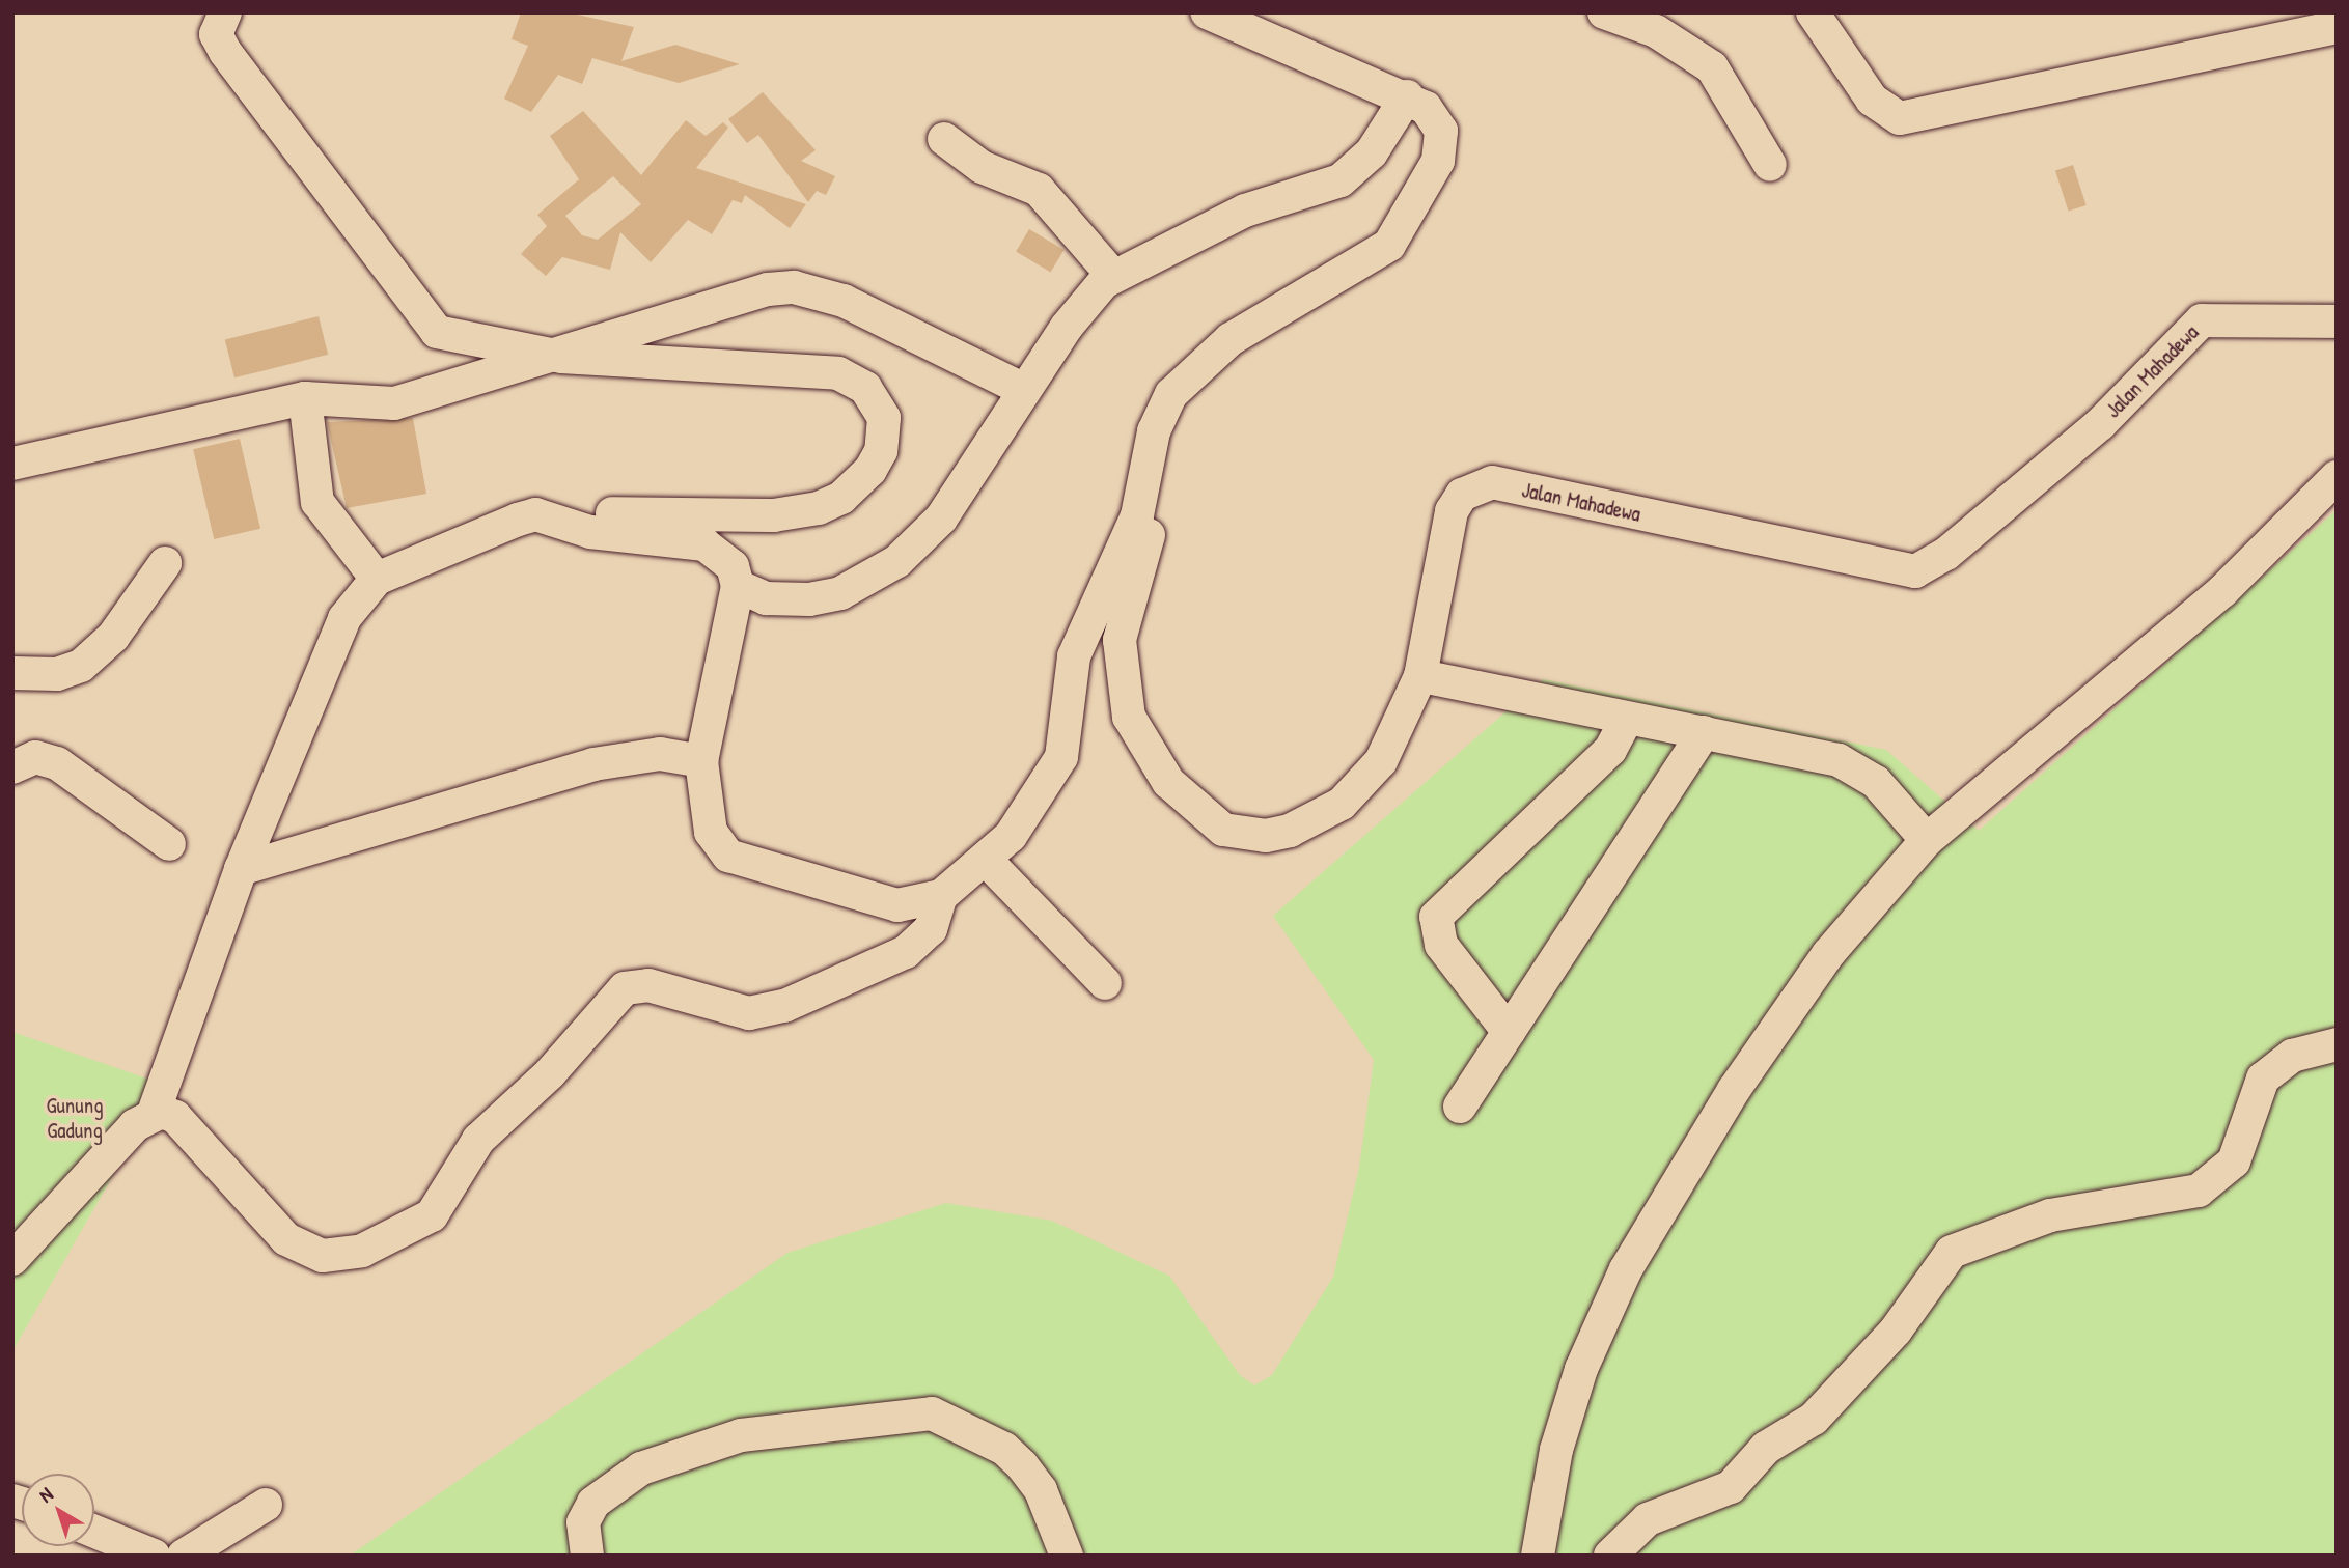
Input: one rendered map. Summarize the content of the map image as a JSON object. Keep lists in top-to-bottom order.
{
  "streets": {
    "street": ["Jalan Mahadewa"]
  },
  "parks": ["Gunung Gadung"],
  "north": "top left"
}
